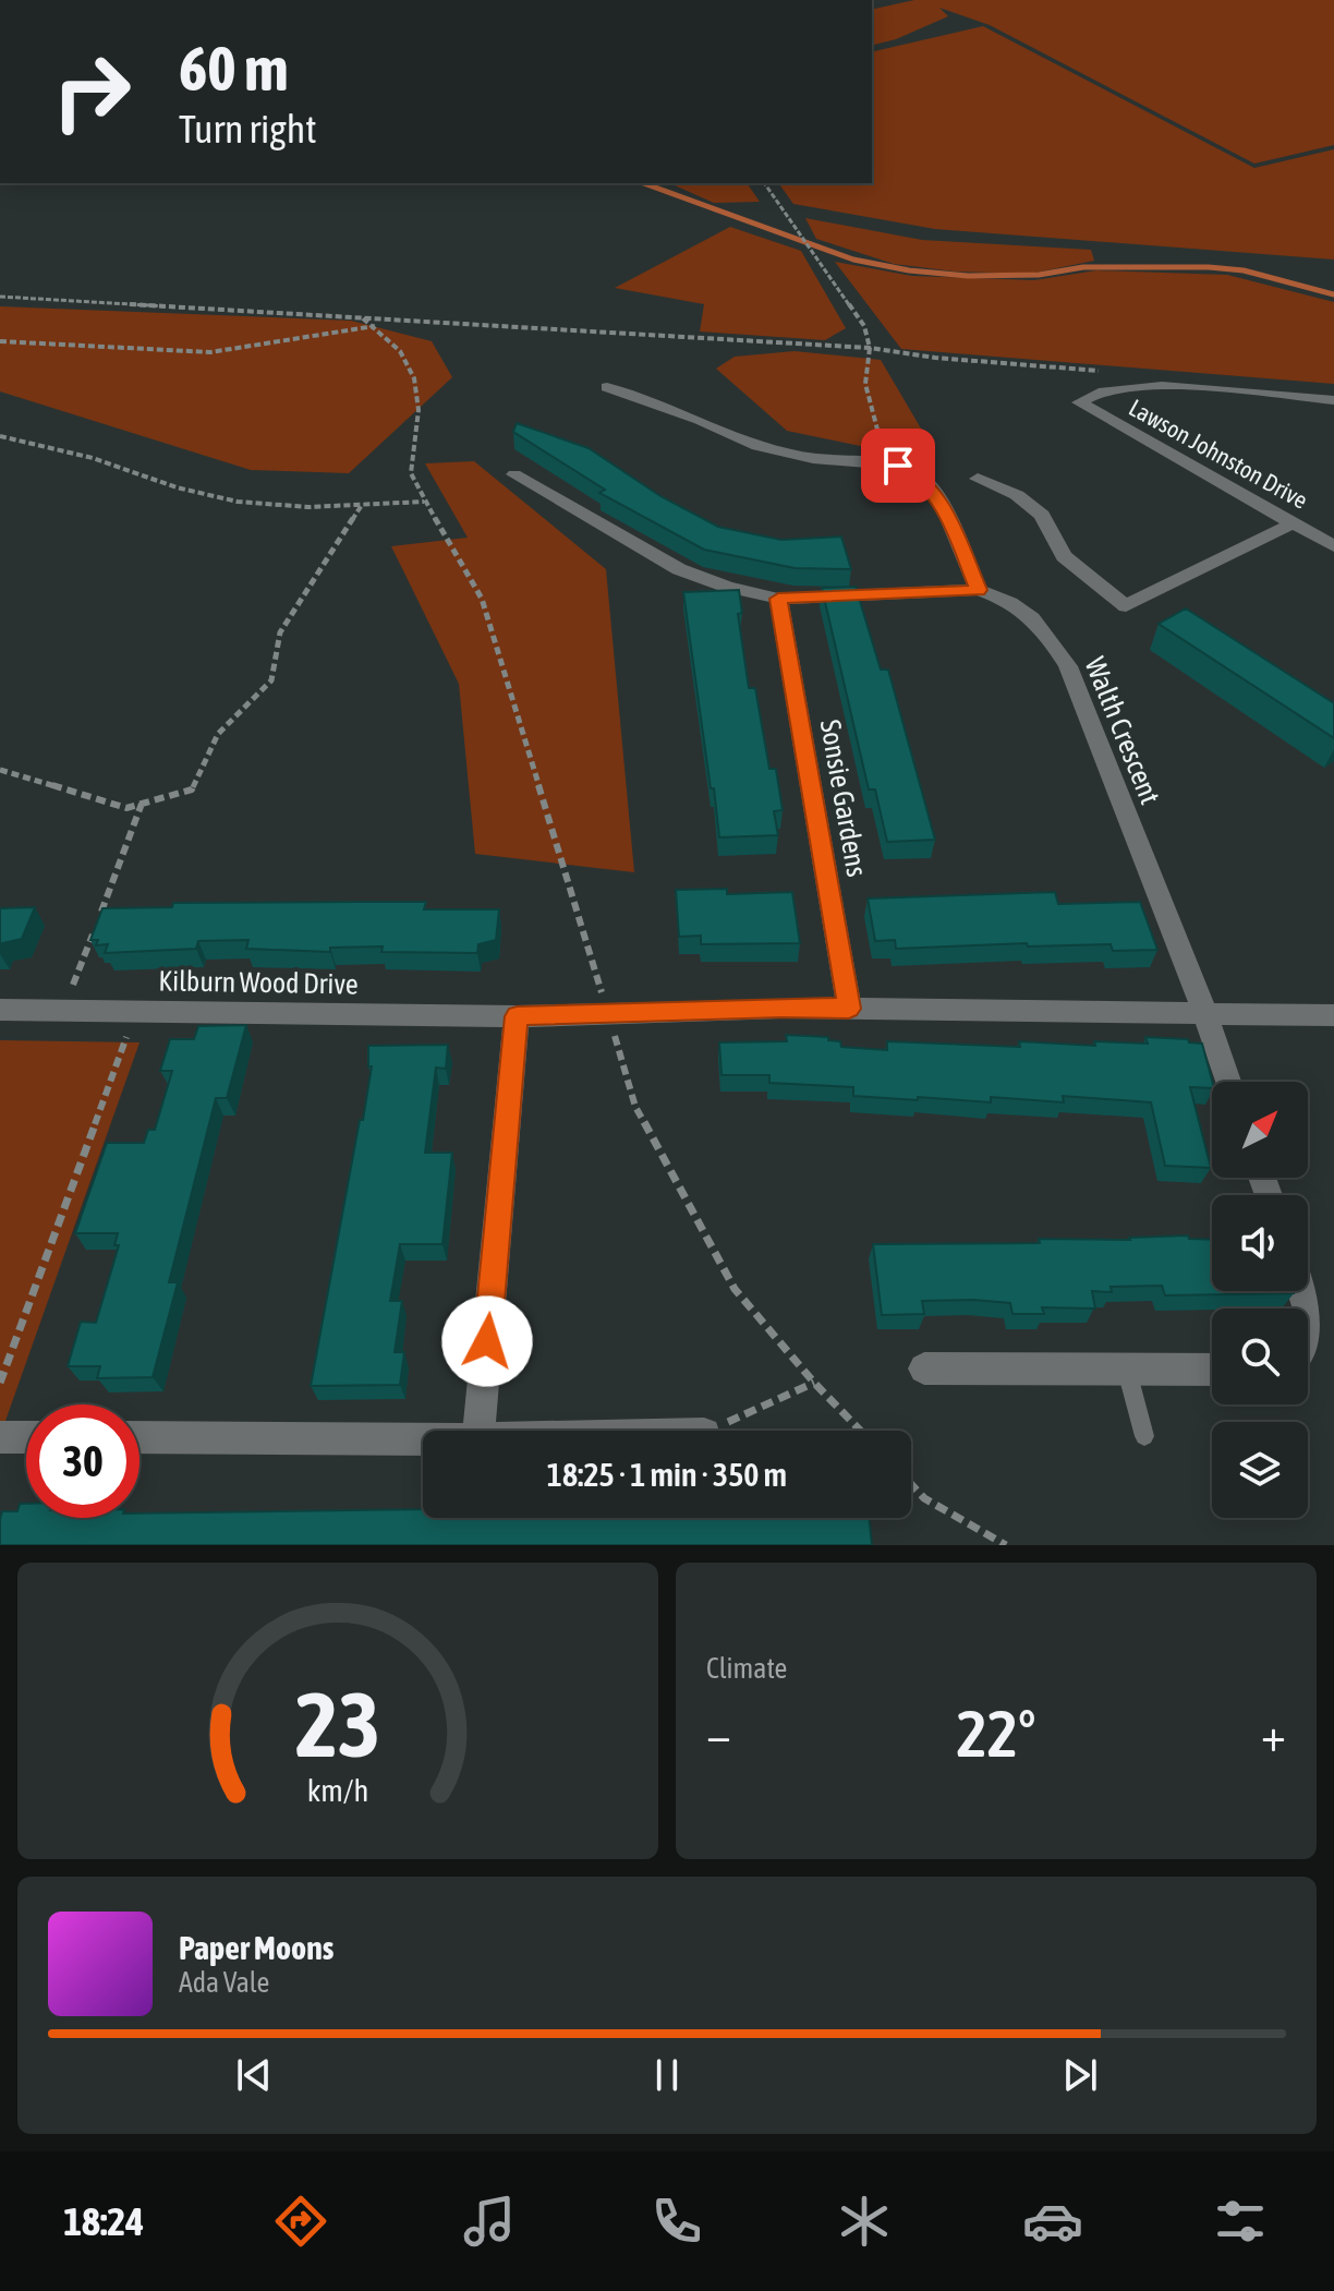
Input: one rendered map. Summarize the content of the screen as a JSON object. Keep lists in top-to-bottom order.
{
  "streets": {
    "street": [
      "Lawson Johnston Drive",
      "Walth Crescent",
      "Sonsie Gardens",
      "Kilburn Wood Drive"
    ]
  },
  "crossings": [
    ["Walth Crescent", "Kilburn Wood Drive"],
    ["Sonsie Gardens", "Kilburn Wood Drive"]
  ],
  "north": "top right",
  "page": {
    "turn": ["60 m", "Turn right"],
    "limit": "30",
    "trip": "18:25 · 1 min · 350 m",
    "tile": "Climate",
    "heat": ["−", "22°", "+"],
    "song": ["Paper Moons", "Ada Vale"],
    "tabs": "18:24",
    "gauge": ["23", "km/h"]
  }
}
